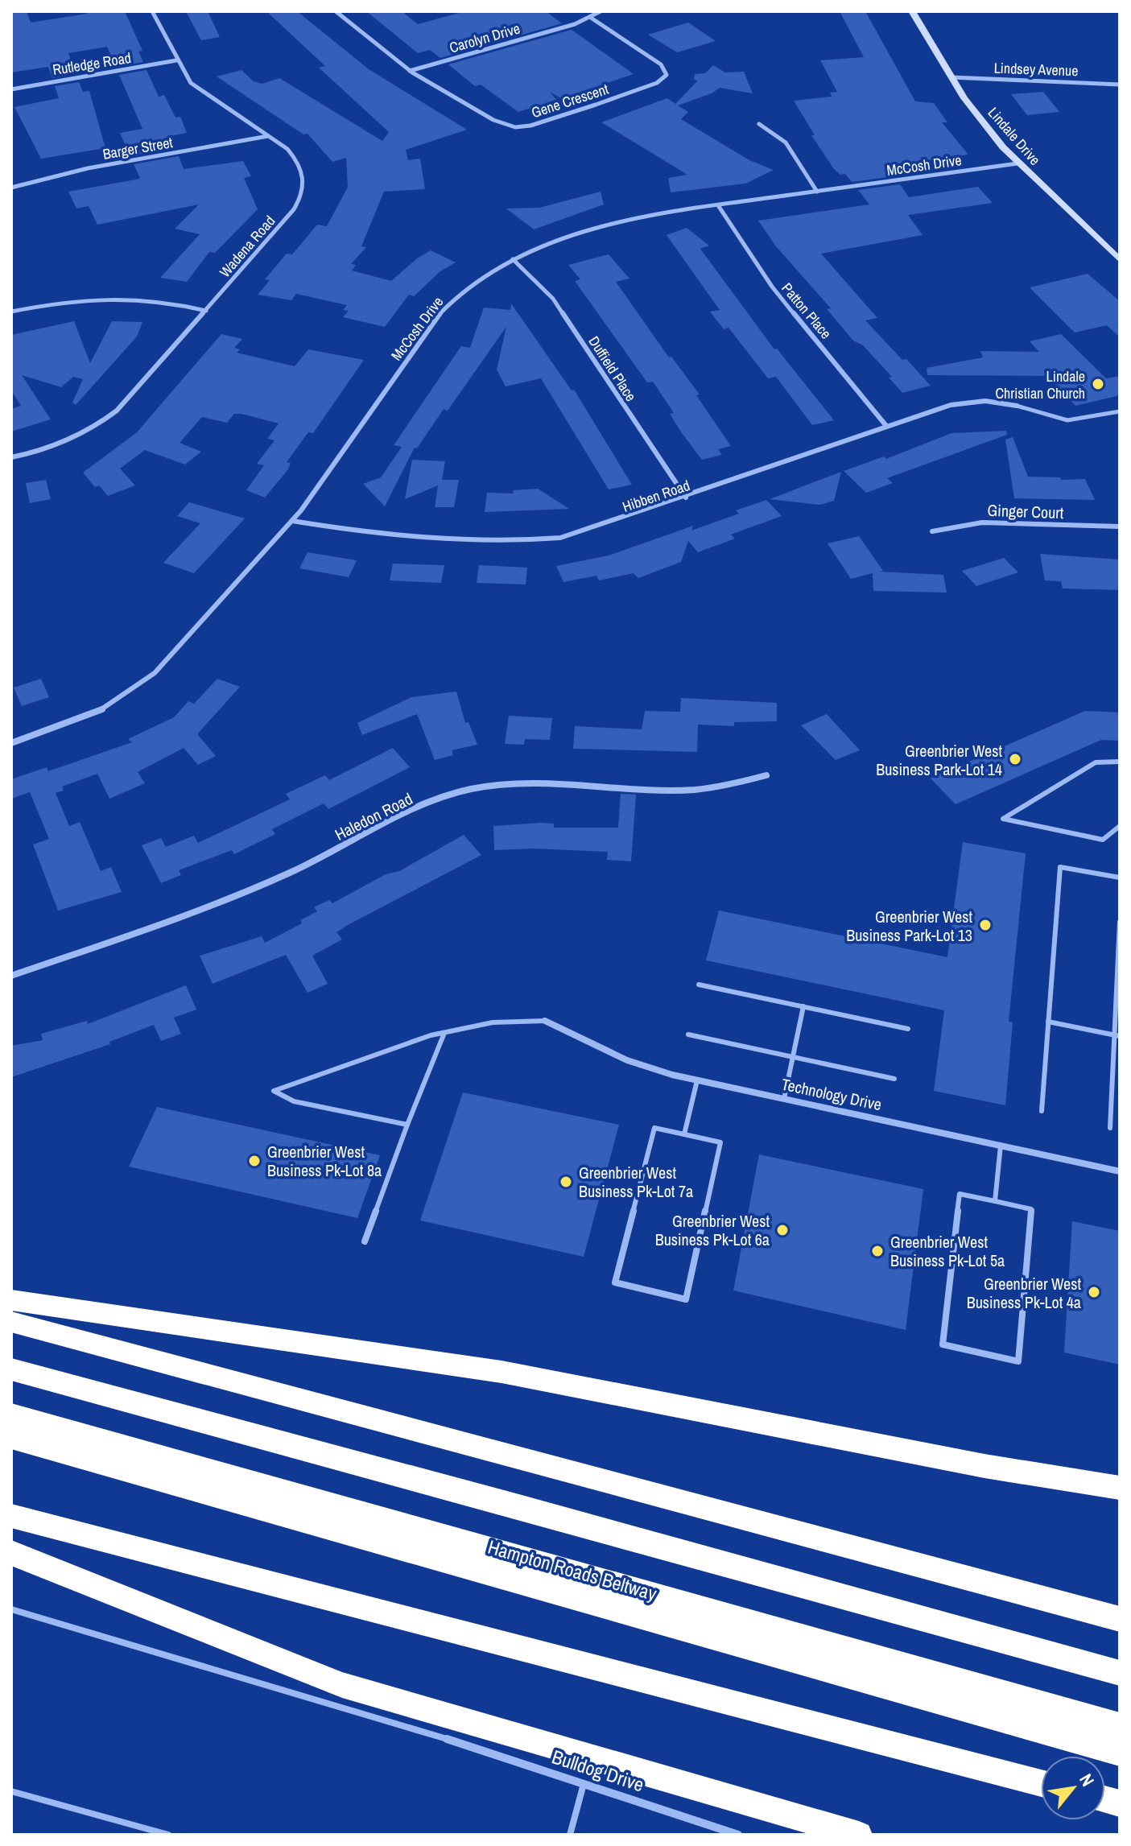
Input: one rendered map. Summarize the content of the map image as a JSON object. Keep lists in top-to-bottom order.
{
  "streets": {
    "highway": ["Hampton Roads Beltway"],
    "street": [
      "Carolyn Drive",
      "Rutledge Road",
      "Lindsey Avenue",
      "Gene Crescent",
      "Lindale Drive",
      "Barger Street",
      "McCosh Drive",
      "Wadena Road",
      "Patton Place",
      "Duffield Place",
      "Hibben Road",
      "Ginger Court",
      "Haledon Road",
      "Technology Drive",
      "Bulldog Drive"
    ]
  },
  "crossings": [
    ["Carolyn Drive", "Gene Crescent"],
    ["Rutledge Road", "Wadena Road"],
    ["Lindsey Avenue", "Lindale Drive"],
    ["Lindale Drive", "McCosh Drive"],
    ["Barger Street", "Wadena Road"],
    ["McCosh Drive", "Patton Place"],
    ["McCosh Drive", "Duffield Place"],
    ["McCosh Drive", "Hibben Road"],
    ["Patton Place", "Hibben Road"],
    ["Duffield Place", "Hibben Road"]
  ],
  "places": [
    "Lindale Christian Church",
    "Greenbrier West Business Park-Lot 14",
    "Greenbrier West Business Park-Lot 13",
    "Greenbrier West Business Pk-Lot 8a",
    "Greenbrier West Business Pk-Lot 7a",
    "Greenbrier West Business Pk-Lot 6a",
    "Greenbrier West Business Pk-Lot 5a",
    "Greenbrier West Business Pk-Lot 4a"
  ],
  "north": "top right"
}
